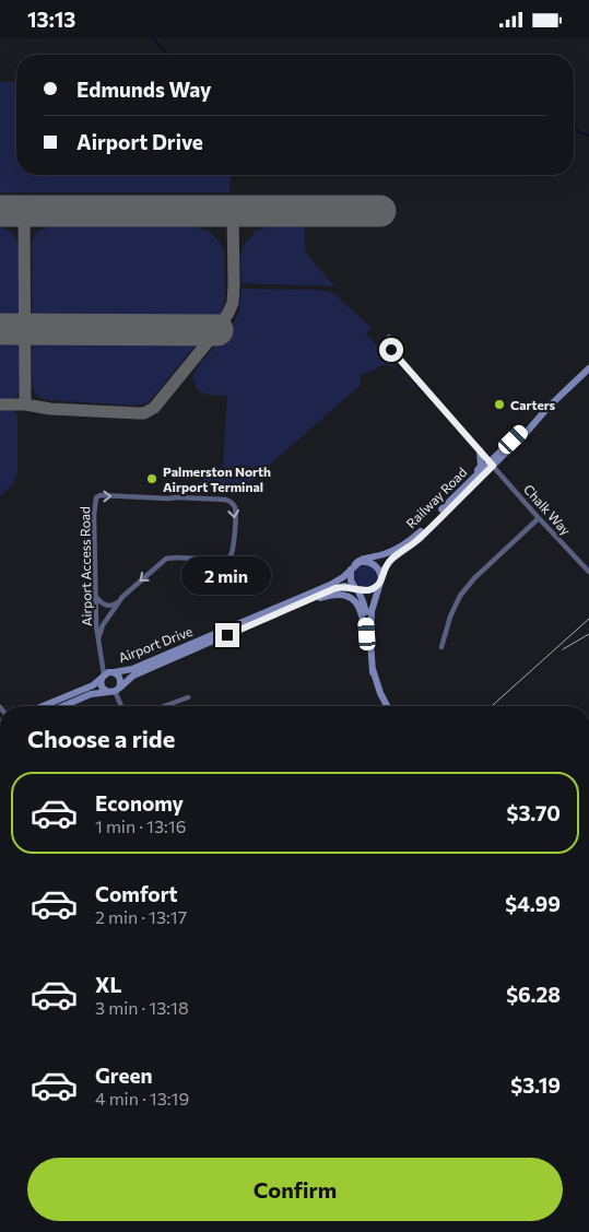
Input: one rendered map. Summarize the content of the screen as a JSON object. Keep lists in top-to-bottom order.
{
  "streets": {
    "main road": ["Railway Road", "Airport Drive"],
    "street": ["Chalk Way", "Airport Access Road"]
  },
  "crossings": [
    ["Railway Road", "Chalk Way"],
    ["Railway Road", "Airport Drive"],
    ["Airport Access Road", "Airport Drive"]
  ],
  "places": ["Carters", "Palmerston North Airport Terminal"],
  "page": {
    "status": "13:13",
    "banner": ["Edmunds Way", "Airport Drive"],
    "bubble": "2 min",
    "heading": "Choose a ride",
    "list": [
      {
        "name": "Economy",
        "note": "1 min · 13:16",
        "value": "$3.70"
      },
      {
        "name": "Comfort",
        "note": "2 min · 13:17",
        "value": "$4.99"
      },
      {
        "name": "XL",
        "note": "3 min · 13:18",
        "value": "$6.28"
      },
      {
        "name": "Green",
        "note": "4 min · 13:19",
        "value": "$3.19"
      }
    ],
    "buttons": "Confirm"
  }
}
